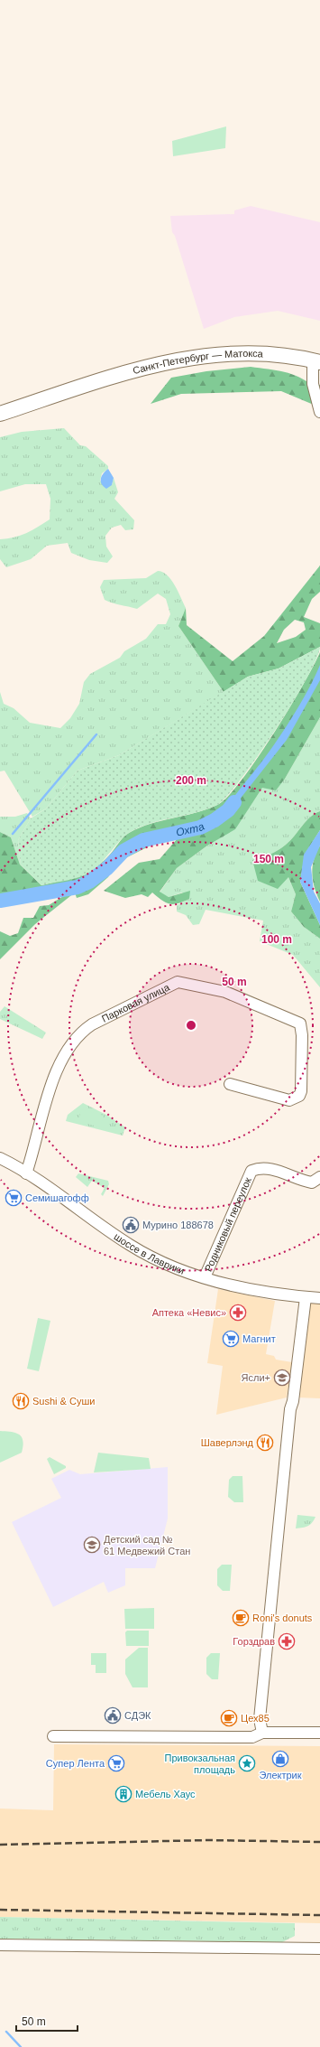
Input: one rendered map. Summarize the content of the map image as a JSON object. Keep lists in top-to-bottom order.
{
  "streets": {
    "main road": ["Санкт-Петербург — Матокса"],
    "street": ["Парковая улица", "Родниковый переулок", "шоссе в Лаврики"]
  },
  "crossings": [
    ["Парковая улица", "шоссе в Лаврики"],
    ["Родниковый переулок", "шоссе в Лаврики"]
  ],
  "water": ["Охта"],
  "places": {
    "supermarket": ["Семишагофф", "Магнит", "Супер Лента"],
    "public building": ["Мурино 188678", "СДЭК"],
    "pharmacy": ["Аптека «Невис»", "Горздрав"],
    "school or university": ["Ясли+", "Детский сад № 61 Медвежий Стан"],
    "restaurant": ["Sushi & Суши", "Шаверлэнд"],
    "cafe": ["Roni's donuts", "Цех85"],
    "shop": ["Электрик"],
    "place": ["Привокзальная площадь"],
    "building": ["Мебель Хаус"]
  },
  "scale_bar": "50 m",
  "rings": [
    "200 m",
    "150 m",
    "100 m",
    "50 m"
  ]
}
